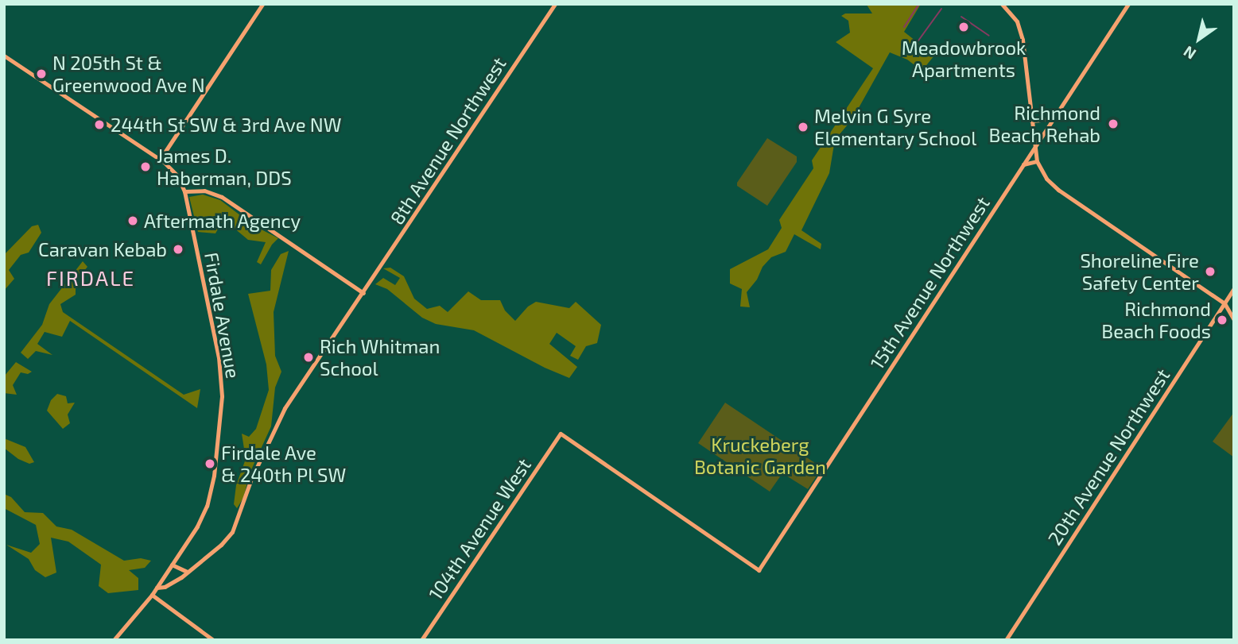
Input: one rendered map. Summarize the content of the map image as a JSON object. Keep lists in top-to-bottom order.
{
  "streets": {
    "street": [
      "8th Avenue Northwest",
      "15th Avenue Northwest",
      "Firdale Avenue",
      "20th Avenue Northwest",
      "104th Avenue West"
    ]
  },
  "crossings": [
    ["8th Avenue Northwest", "Firdale Avenue"],
    ["15th Avenue Northwest", "104th Avenue West"]
  ],
  "districts": ["FIRDALE"],
  "parks": ["Kruckeberg Botanic Garden"],
  "places": [
    "Meadowbrook Apartments",
    "N 205th St & Greenwood Ave N",
    "Richmond Beach Rehab",
    "244th St SW & 3rd Ave NW",
    "Melvin G Syre Elementary School",
    "James D. Haberman, DDS",
    "Aftermath Agency",
    "Caravan Kebab",
    "Shoreline Fire Safety Center",
    "Richmond Beach Foods",
    "Rich Whitman School",
    "Firdale Ave & 240th Pl SW"
  ],
  "north": "bottom left"
}
